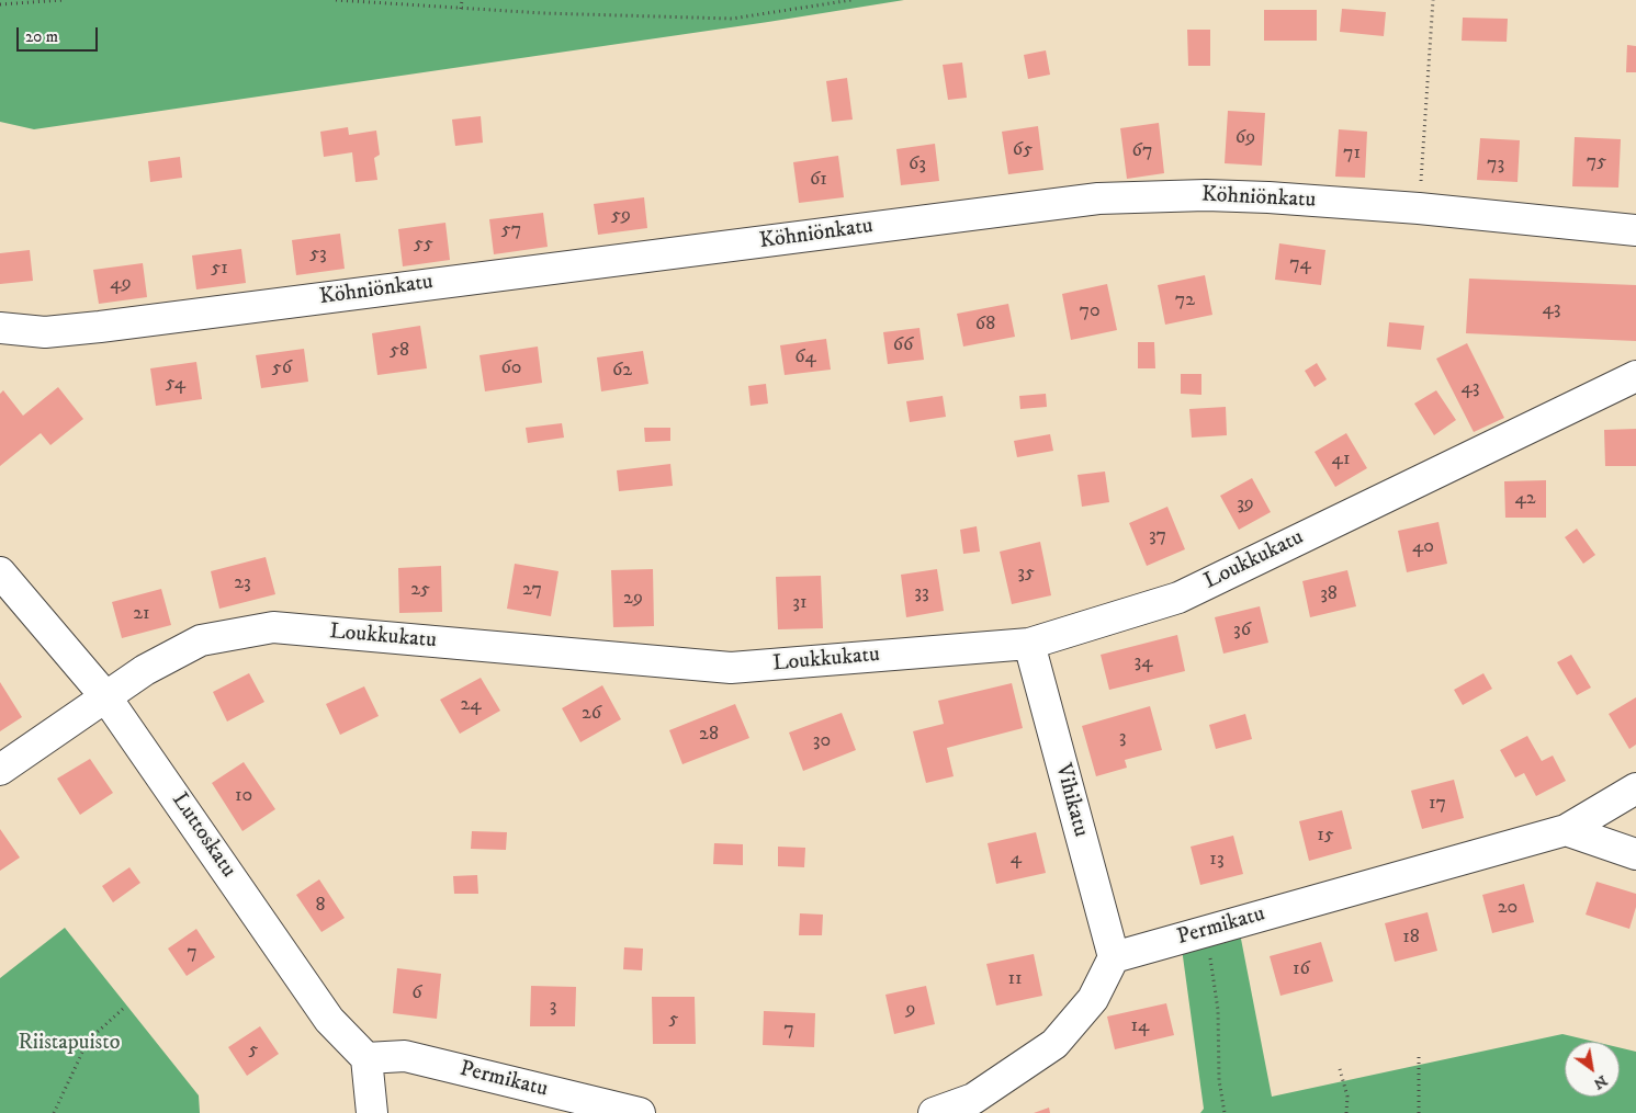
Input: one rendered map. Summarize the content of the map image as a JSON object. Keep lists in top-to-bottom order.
{
  "streets": {
    "street": [
      "Köhniönkatu",
      "Loukkukatu",
      "Vihikatu",
      "Luttoskatu",
      "Permikatu"
    ]
  },
  "crossings": [
    ["Loukkukatu", "Vihikatu"],
    ["Loukkukatu", "Luttoskatu"],
    ["Vihikatu", "Permikatu"],
    ["Luttoskatu", "Permikatu"]
  ],
  "parks": ["Riistapuisto"],
  "house_numbers": [
    "69",
    "65",
    "67",
    "71",
    "75",
    "63",
    "73",
    "61",
    "59",
    "57",
    "55",
    "53",
    "74",
    "51",
    "49",
    "72",
    "43",
    "70",
    "68",
    "66",
    "58",
    "64",
    "56",
    "60",
    "62",
    "54",
    "43",
    "41",
    "42",
    "39",
    "37",
    "40",
    "35",
    "23",
    "25",
    "27",
    "33",
    "38",
    "29",
    "31",
    "21",
    "36",
    "34",
    "24",
    "26",
    "28",
    "3",
    "30",
    "10",
    "17",
    "15",
    "4",
    "13",
    "8",
    "20",
    "18",
    "7",
    "16",
    "11",
    "6",
    "3",
    "9",
    "5",
    "14",
    "7",
    "5"
  ],
  "scale_bar": "20 m",
  "north": "bottom right"
}
